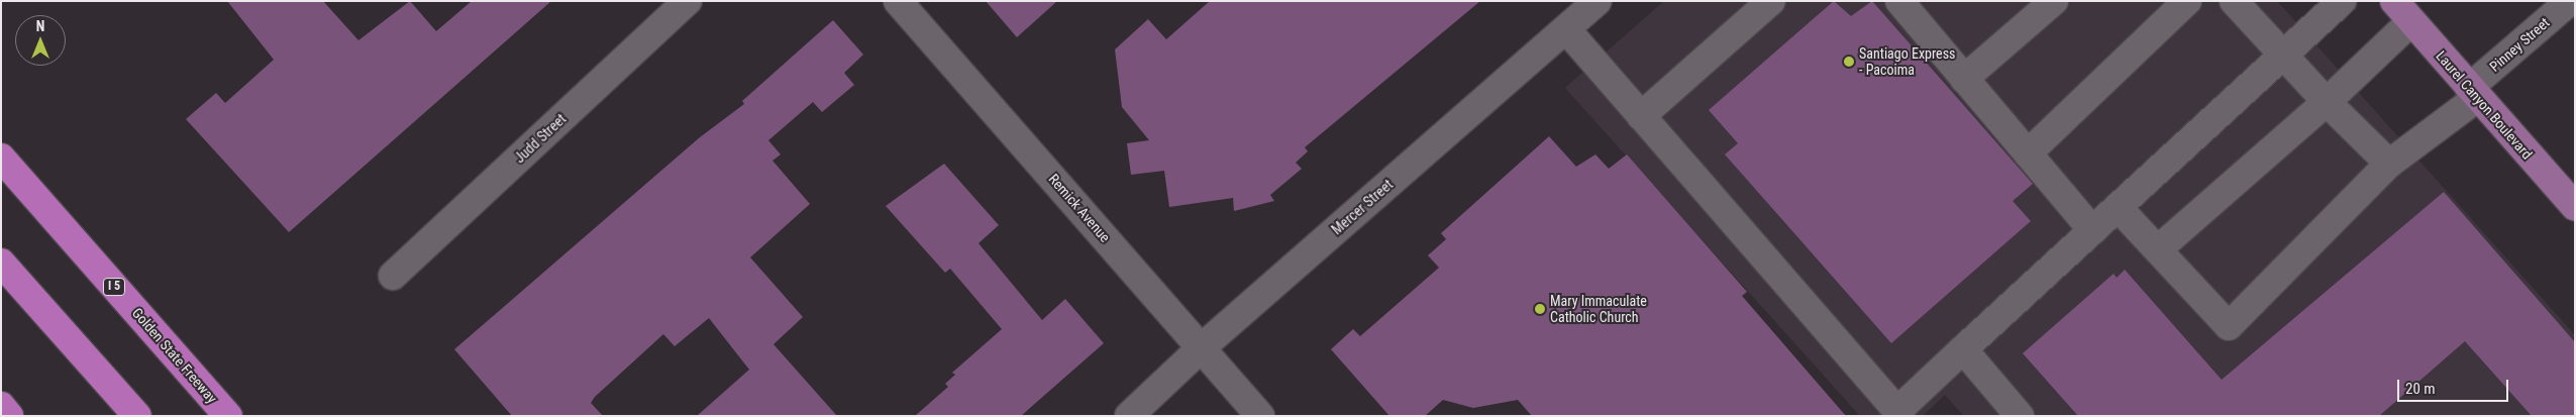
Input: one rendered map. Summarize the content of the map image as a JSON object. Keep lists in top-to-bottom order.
{
  "streets": {
    "highway": ["I 5", "Golden State Freeway"],
    "main road": ["Laurel Canyon Boulevard"],
    "street": [
      "Pinney Street",
      "Judd Street",
      "Mercer Street",
      "Remick Avenue"
    ]
  },
  "crossings": [
    ["Pinney Street", "Laurel Canyon Boulevard"],
    ["Mercer Street", "Remick Avenue"]
  ],
  "places": ["Santiago Express - Pacoima", "Mary Immaculate Catholic Church"],
  "scale_bar": "20 m",
  "north": "top"
}
